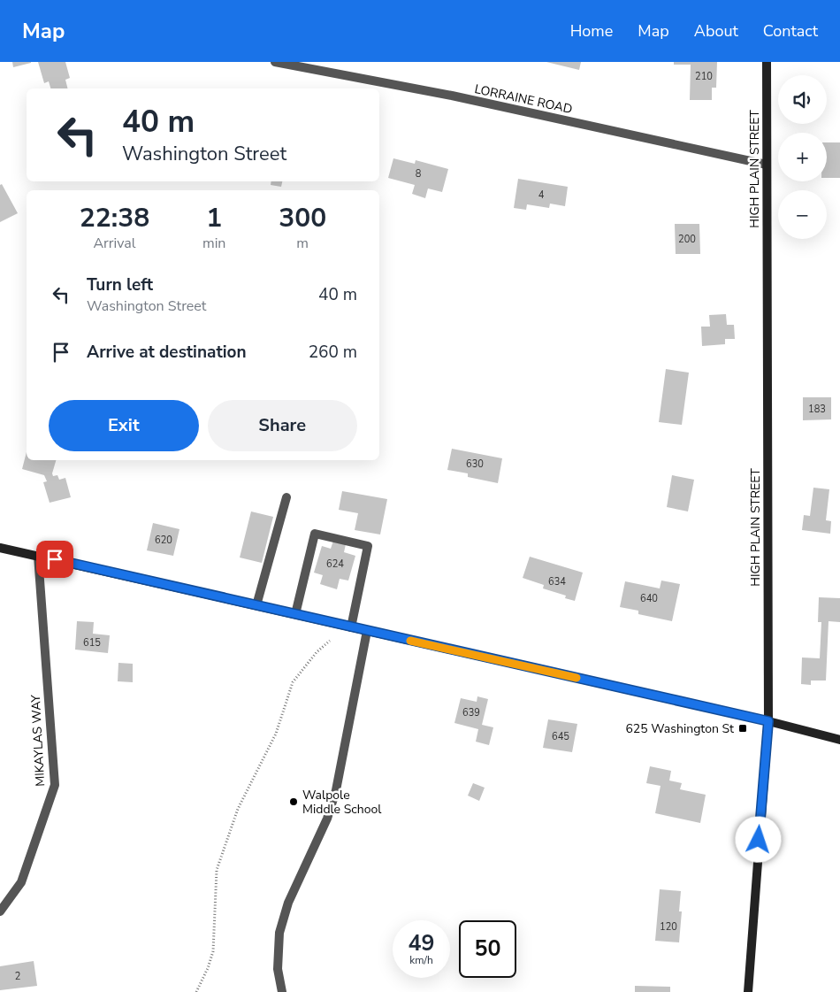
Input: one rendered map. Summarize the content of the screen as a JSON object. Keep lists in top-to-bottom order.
{
  "streets": {
    "main road": ["HIGH PLAIN STREET"],
    "street": ["LORRAINE ROAD", "MIKAYLAS WAY"]
  },
  "crossings": [
    ["LORRAINE ROAD", "HIGH PLAIN STREET"]
  ],
  "places": {
    "transit": ["625 Washington St"],
    "other": ["Walpole Middle School"]
  },
  "house_numbers": [
    "210",
    "8",
    "4",
    "200",
    "183",
    "630",
    "620",
    "624",
    "634",
    "640",
    "615",
    "639",
    "645",
    "120",
    "2"
  ],
  "page": {
    "header": "Map",
    "nav": [
      "Home",
      "Map",
      "About",
      "Contact"
    ],
    "map_buttons": ["+", "−"],
    "turn": ["40 m", "Washington Street"],
    "eta": [
      "22:38",
      "Arrival",
      "1",
      "min",
      "300",
      "m"
    ],
    "list": [
      {
        "name": "Turn left",
        "note": "Washington Street",
        "value": "40 m"
      },
      {
        "name": "Arrive at destination",
        "value": "260 m"
      }
    ],
    "buttons": ["Exit", "Share"],
    "speed": "49 km/h",
    "limit": "50"
  }
}
